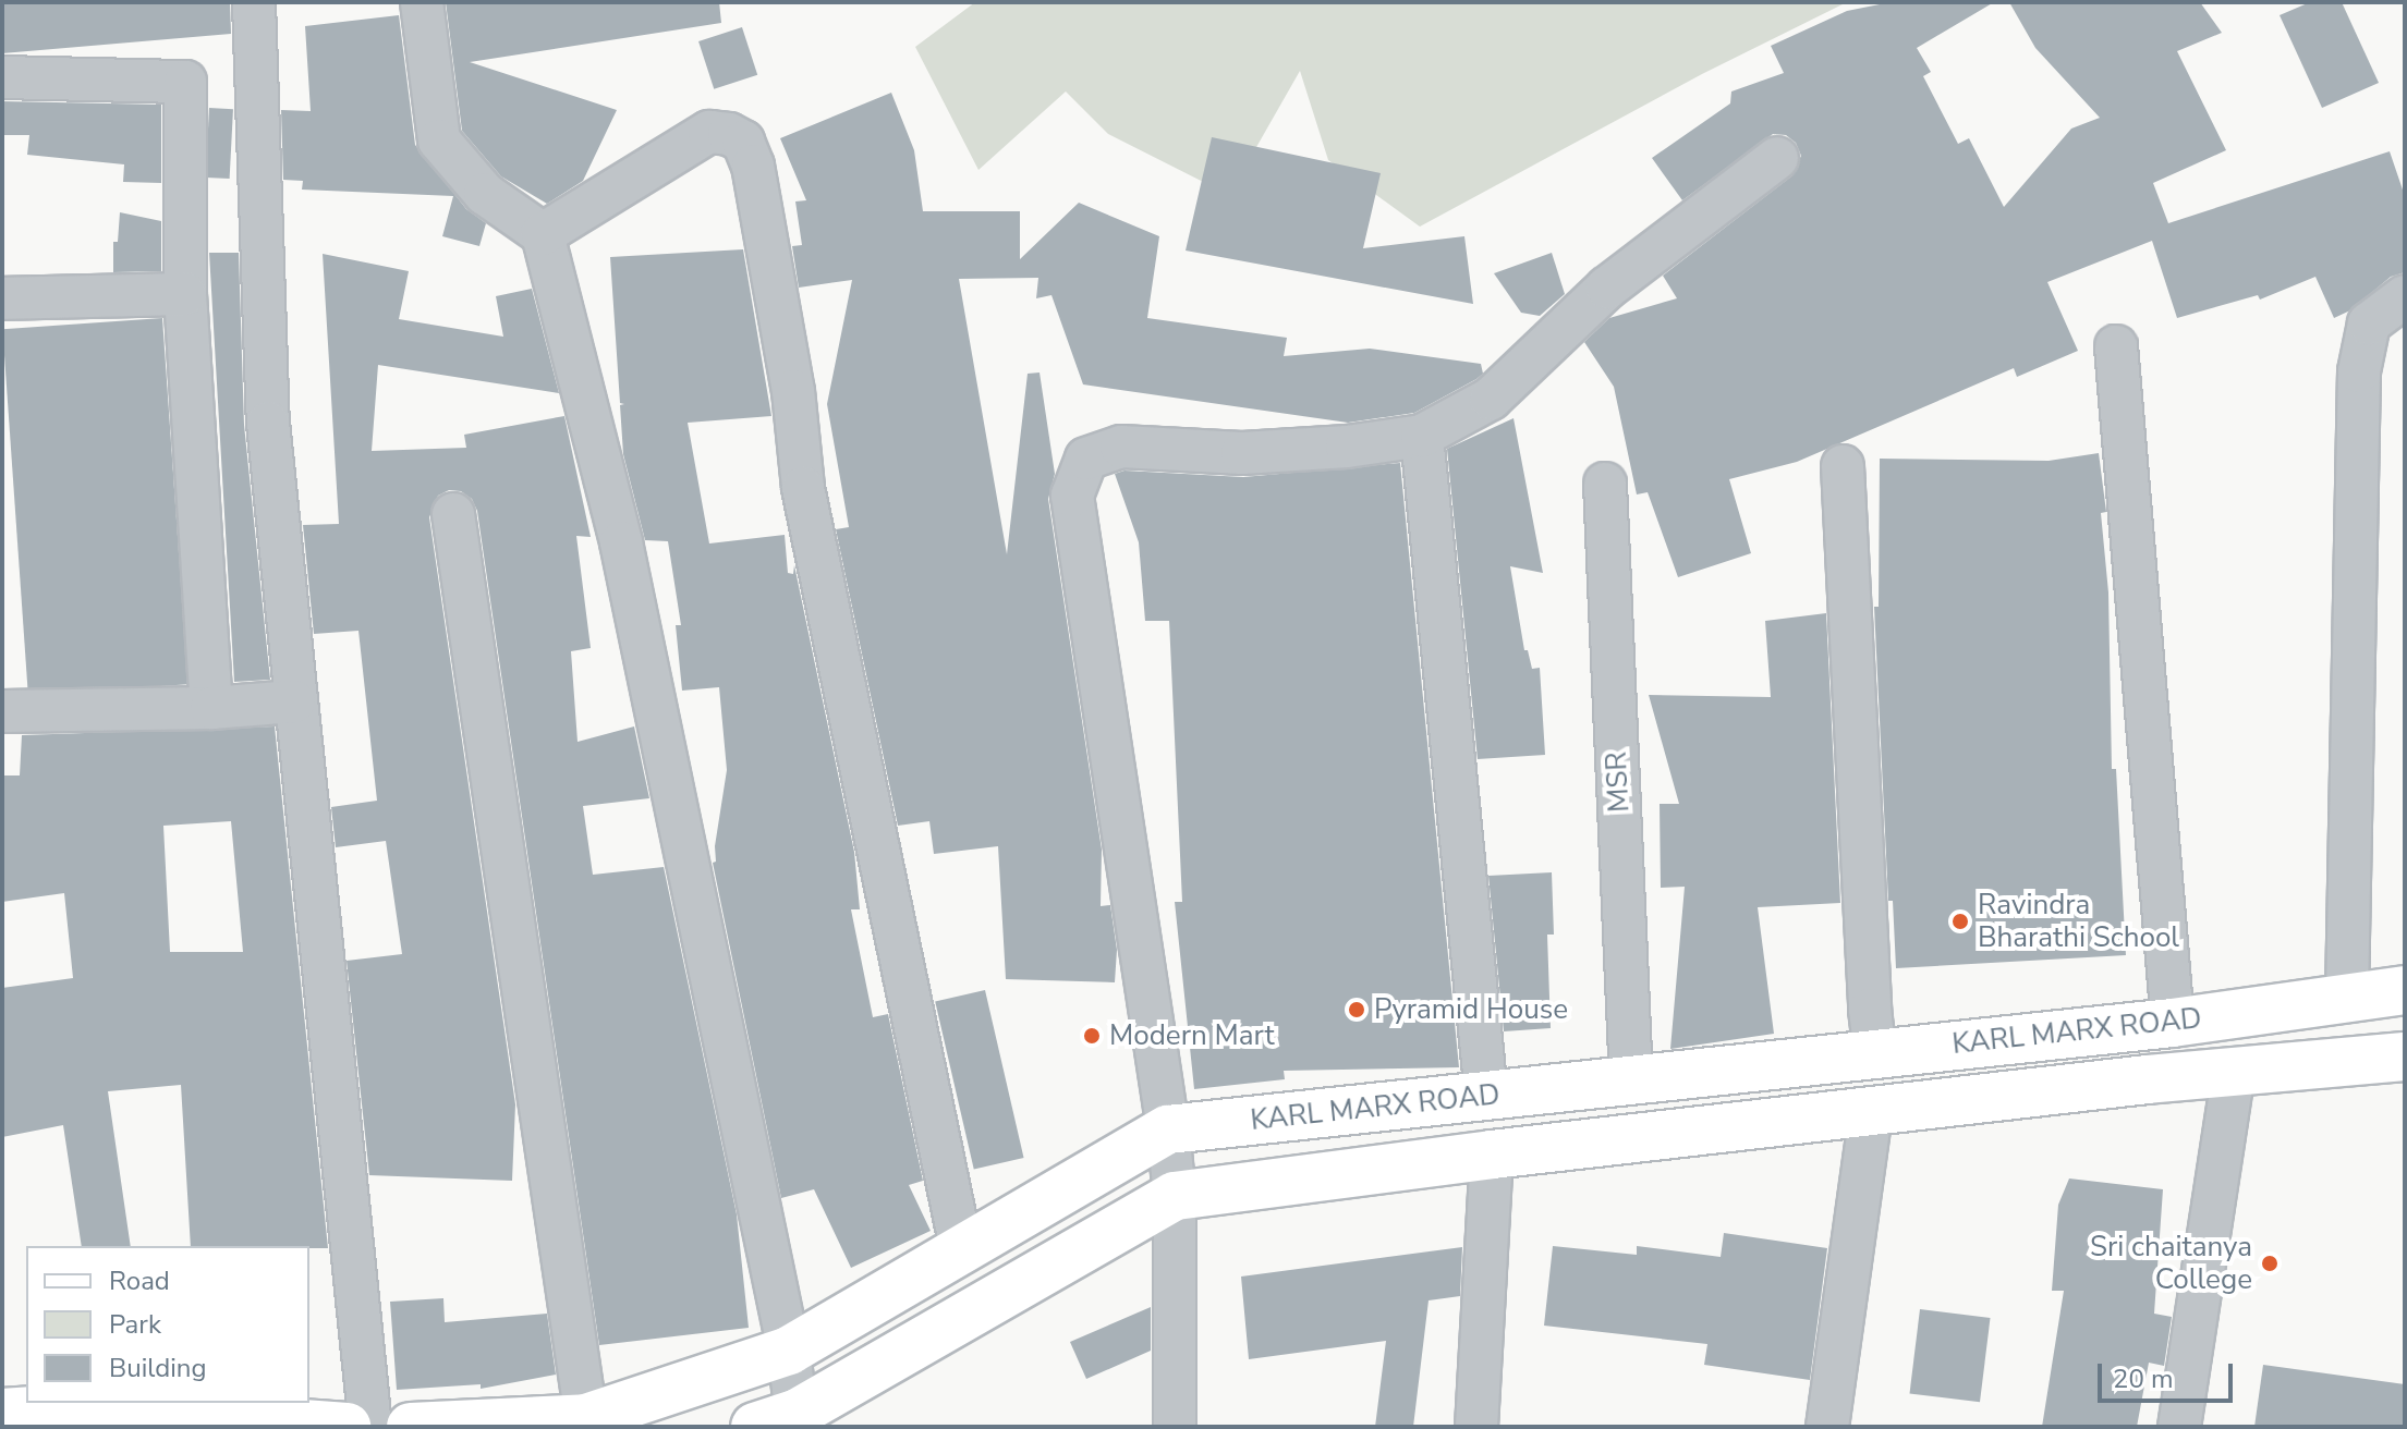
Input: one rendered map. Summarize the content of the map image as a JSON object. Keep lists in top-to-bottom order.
{
  "streets": {
    "main road": ["KARL MARX ROAD"],
    "street": ["MSR"]
  },
  "crossings": [
    ["MSR", "KARL MARX ROAD"]
  ],
  "places": [
    "Ravindra Bharathi School",
    "Pyramid House",
    "Modern Mart",
    "Sri chaitanya College"
  ],
  "legend": ["Road", "Park", "Building"],
  "scale_bar": "20 m"
}
